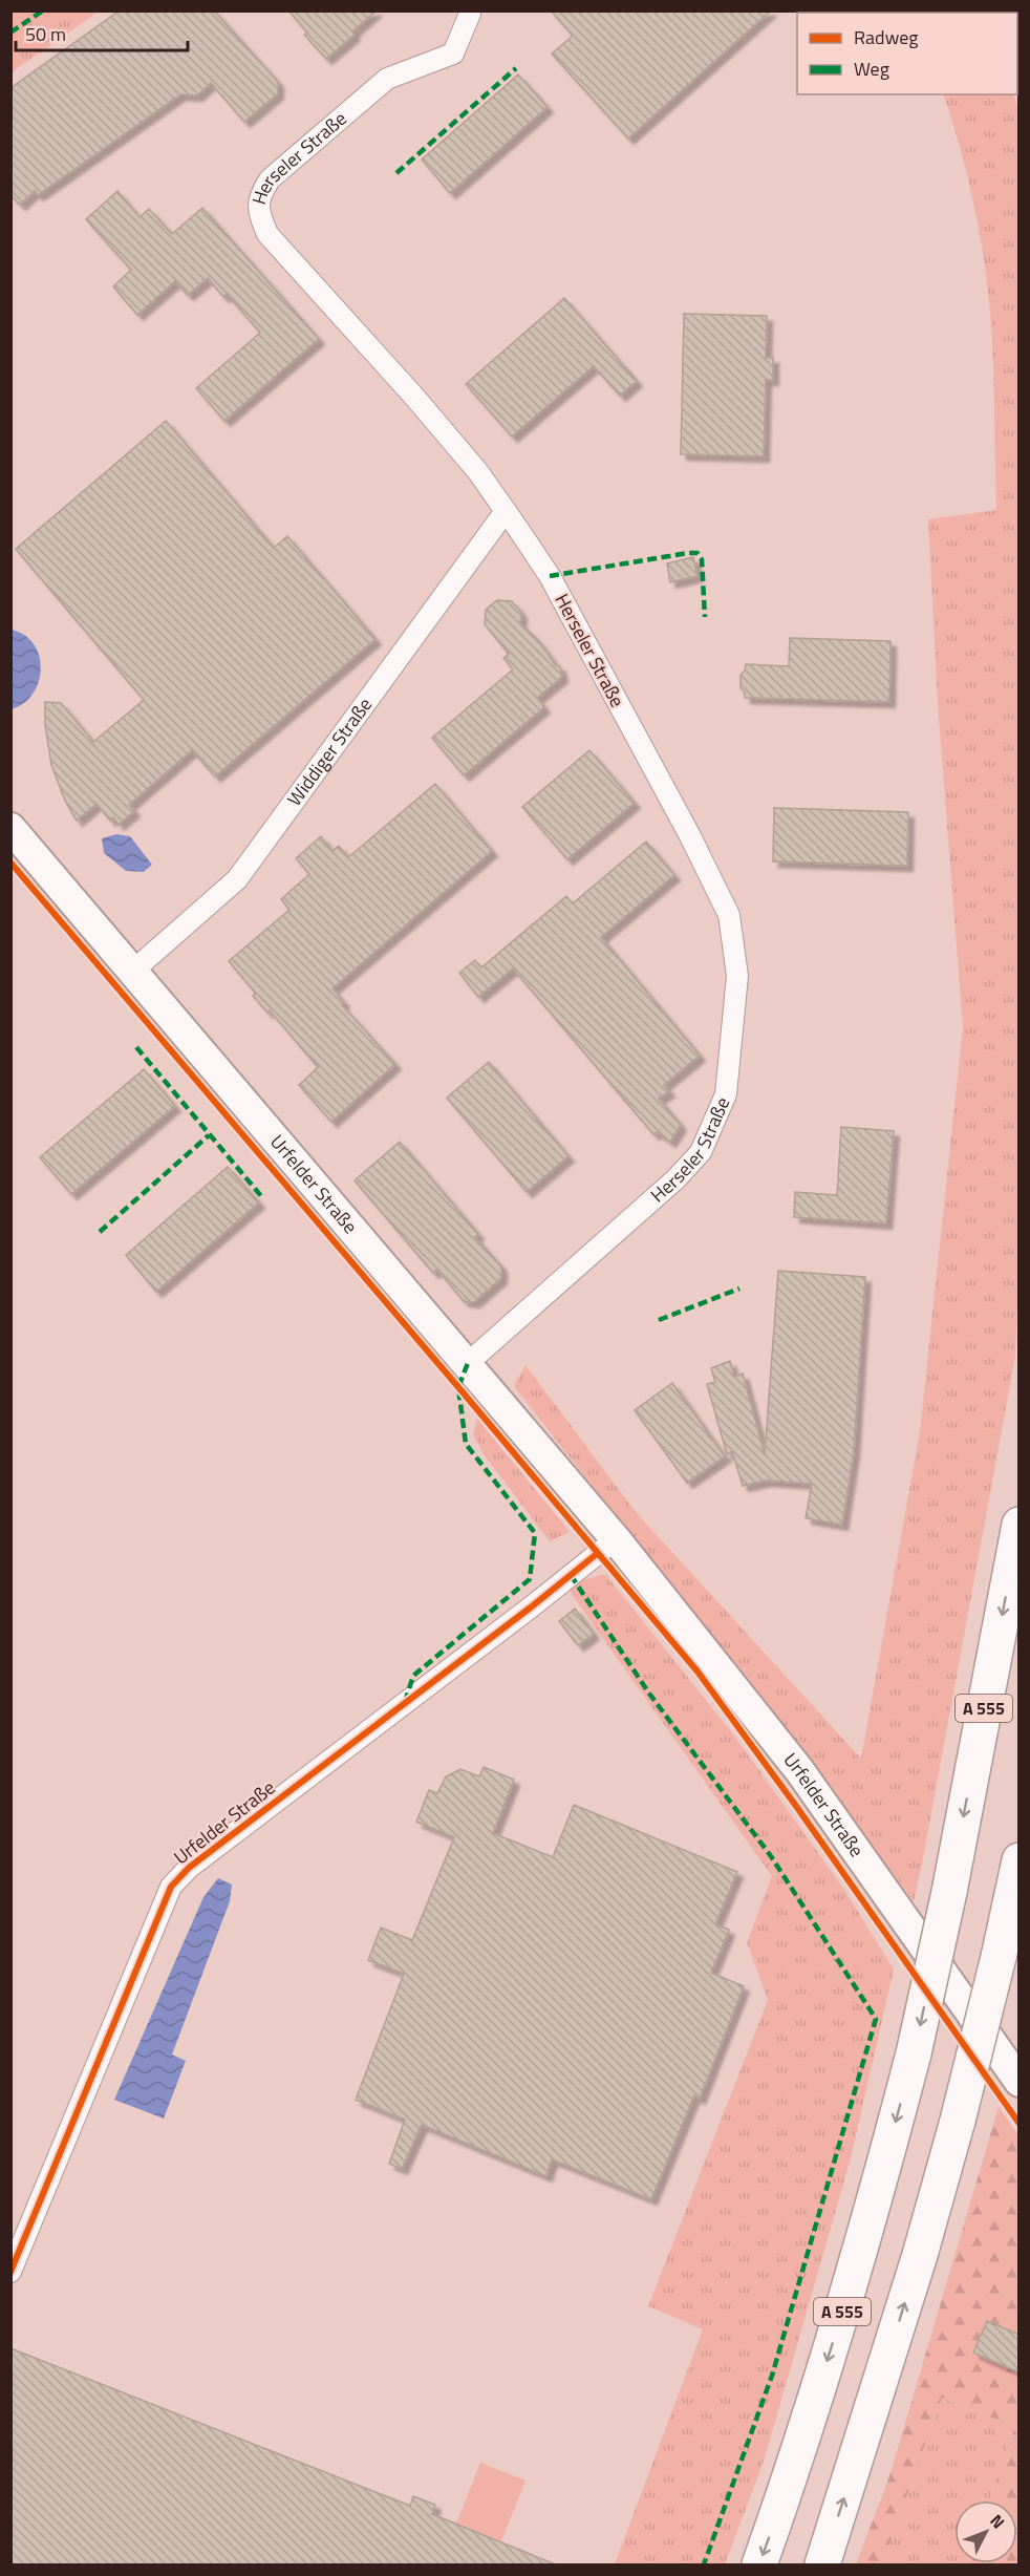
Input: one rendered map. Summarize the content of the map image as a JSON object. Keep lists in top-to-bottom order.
{
  "streets": {
    "highway": ["A 555"],
    "main road": ["Urfelder Straße"],
    "street": ["Herseler Straße", "Widdiger Straße"]
  },
  "crossings": [
    ["Herseler Straße", "Widdiger Straße"],
    ["Herseler Straße", "Urfelder Straße"],
    ["Widdiger Straße", "Urfelder Straße"]
  ],
  "legend": ["Radweg", "Weg"],
  "scale_bar": "50 m",
  "north": "top right"
}
